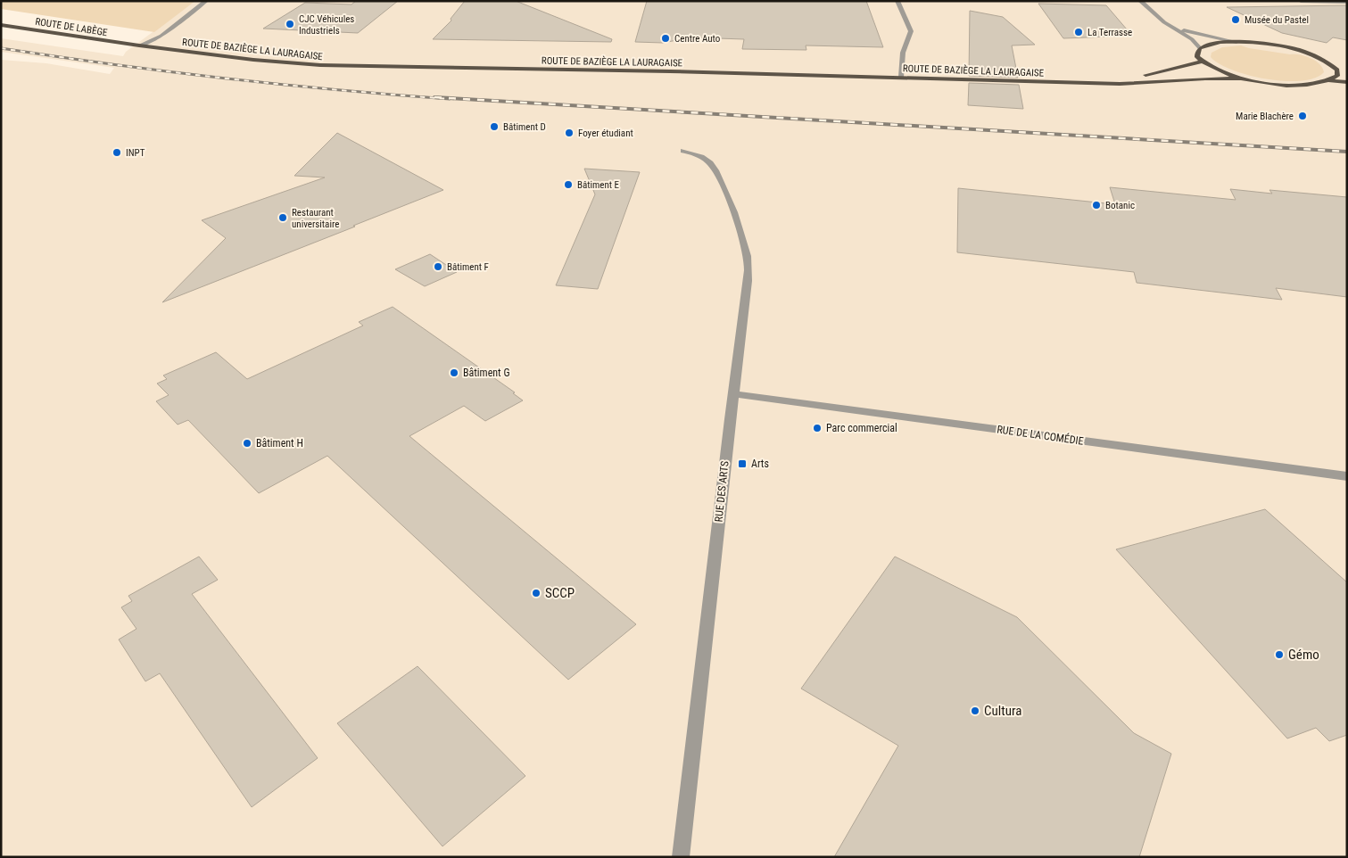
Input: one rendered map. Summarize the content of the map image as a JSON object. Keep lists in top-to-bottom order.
{
  "streets": {
    "main road": ["ROUTE DE LABÈGE", "ROUTE DE BAZIÈGE LA LAURAGAISE"],
    "street": ["RUE DE LA COMÉDIE", "RUE DES ARTS"]
  },
  "crossings": [
    ["ROUTE DE LABÈGE", "ROUTE DE BAZIÈGE LA LAURAGAISE"],
    ["RUE DE LA COMÉDIE", "RUE DES ARTS"]
  ],
  "places": {
    "other": [
      "Musée du Pastel",
      "CJC Véhicules Industriels",
      "La Terrasse",
      "Centre Auto",
      "Marie Blachère",
      "Bâtiment D",
      "Foyer étudiant",
      "INPT",
      "Bâtiment E",
      "Botanic",
      "Restaurant universitaire",
      "Bâtiment F",
      "Bâtiment G",
      "Parc commercial",
      "Bâtiment H",
      "SCCP",
      "Gémo",
      "Cultura"
    ],
    "transit": ["Arts"]
  }
}
